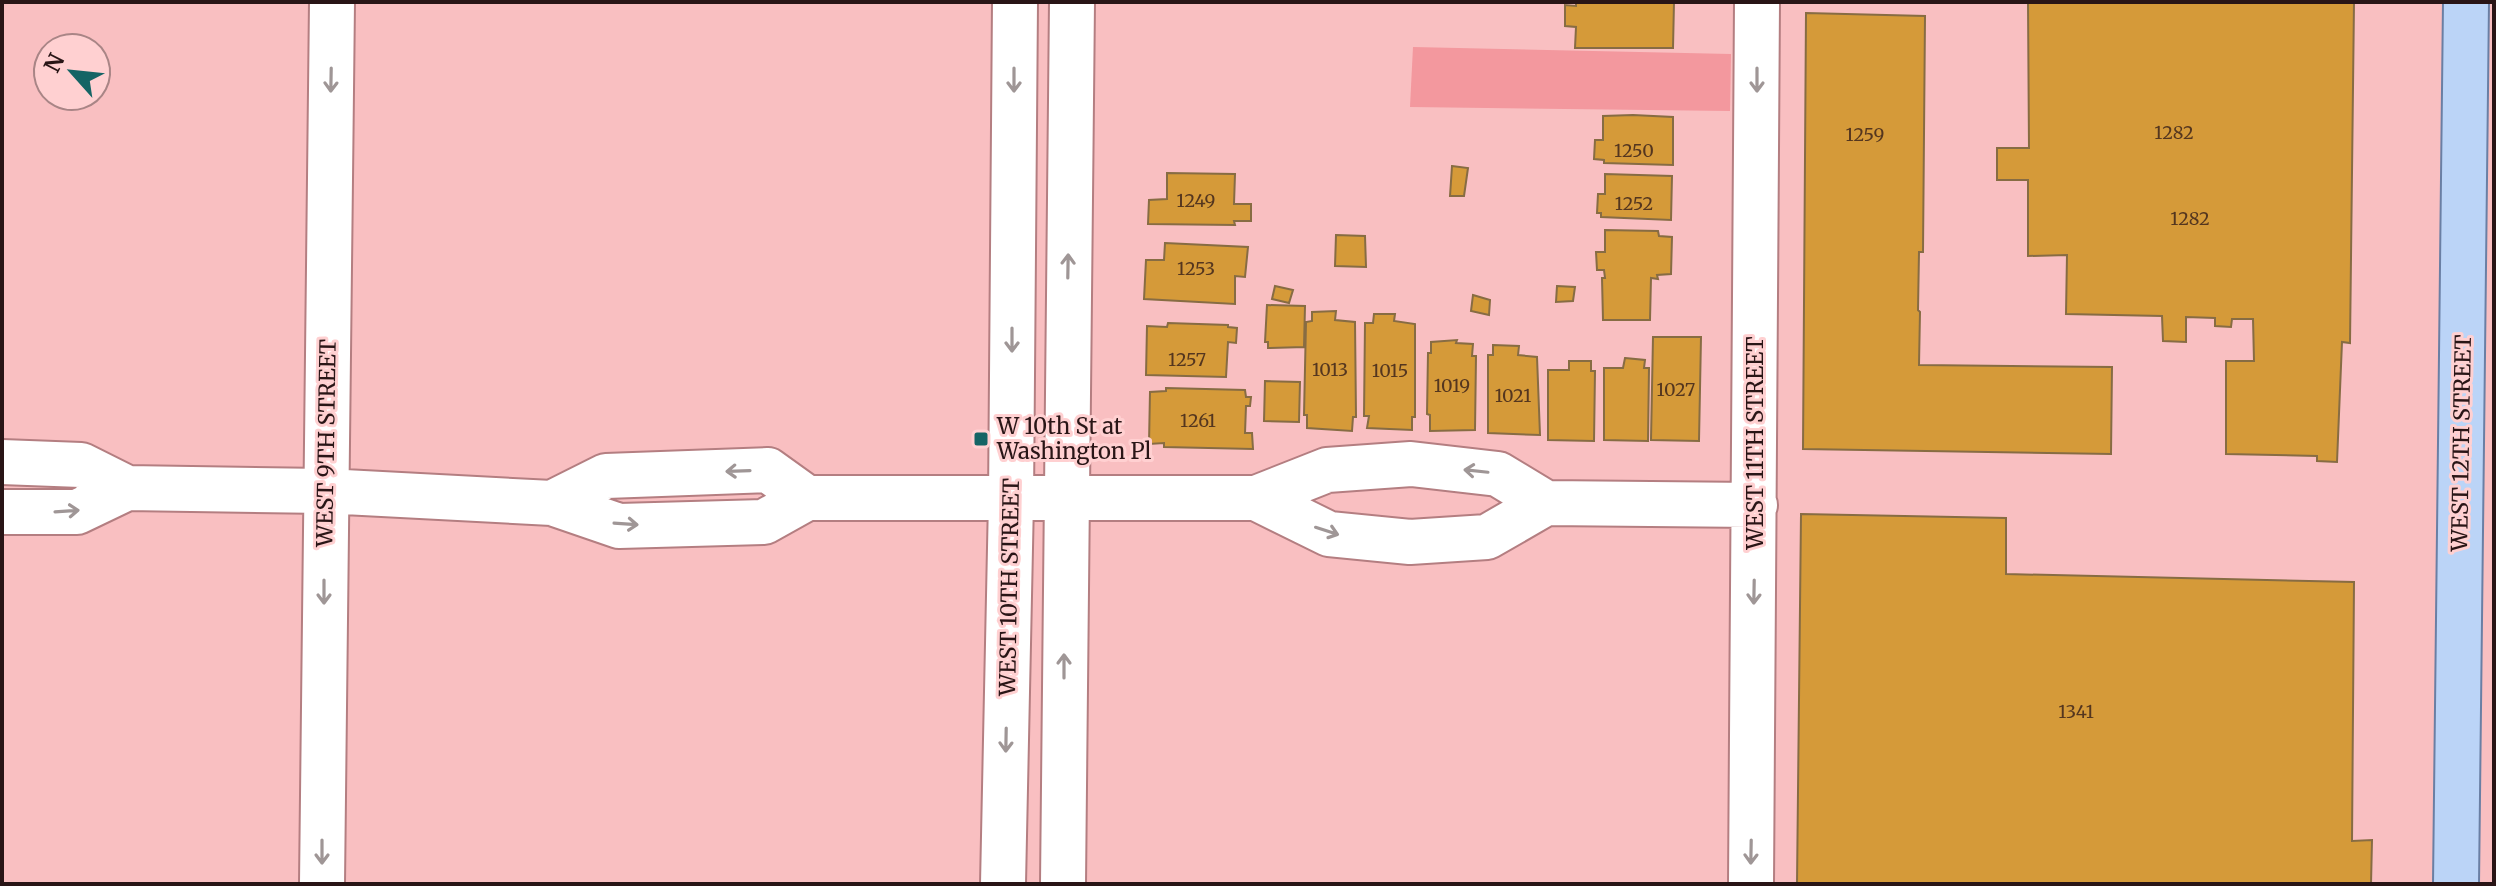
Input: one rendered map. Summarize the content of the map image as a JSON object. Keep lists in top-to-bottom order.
{
  "streets": {
    "main road": ["WEST 12TH STREET"],
    "street": ["WEST 9TH STREET", "WEST 11TH STREET", "WEST 10TH STREET"]
  },
  "one_way": ["WEST 9TH STREET", "WEST 11TH STREET"],
  "places": {
    "transit": ["W 10th St at Washington Pl"]
  },
  "house_numbers": [
    "1282",
    "1259",
    "1250",
    "1249",
    "1252",
    "1282",
    "1253",
    "1257",
    "1013",
    "1015",
    "1019",
    "1027",
    "1021",
    "1261",
    "1341"
  ],
  "north": "top left"
}
